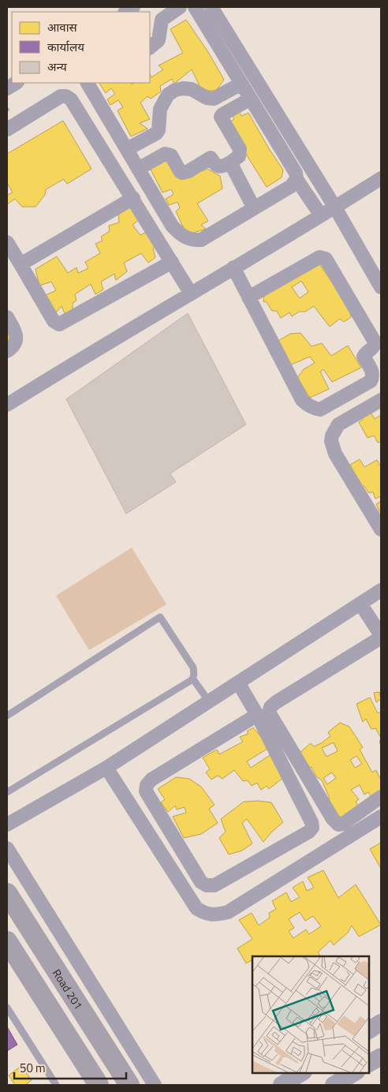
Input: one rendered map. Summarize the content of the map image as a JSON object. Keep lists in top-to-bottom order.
{
  "streets": {
    "main road": ["Road 201"]
  },
  "legend": ["आवास", "कार्यालय", "अन्य"],
  "scale_bar": "50 m"
}
